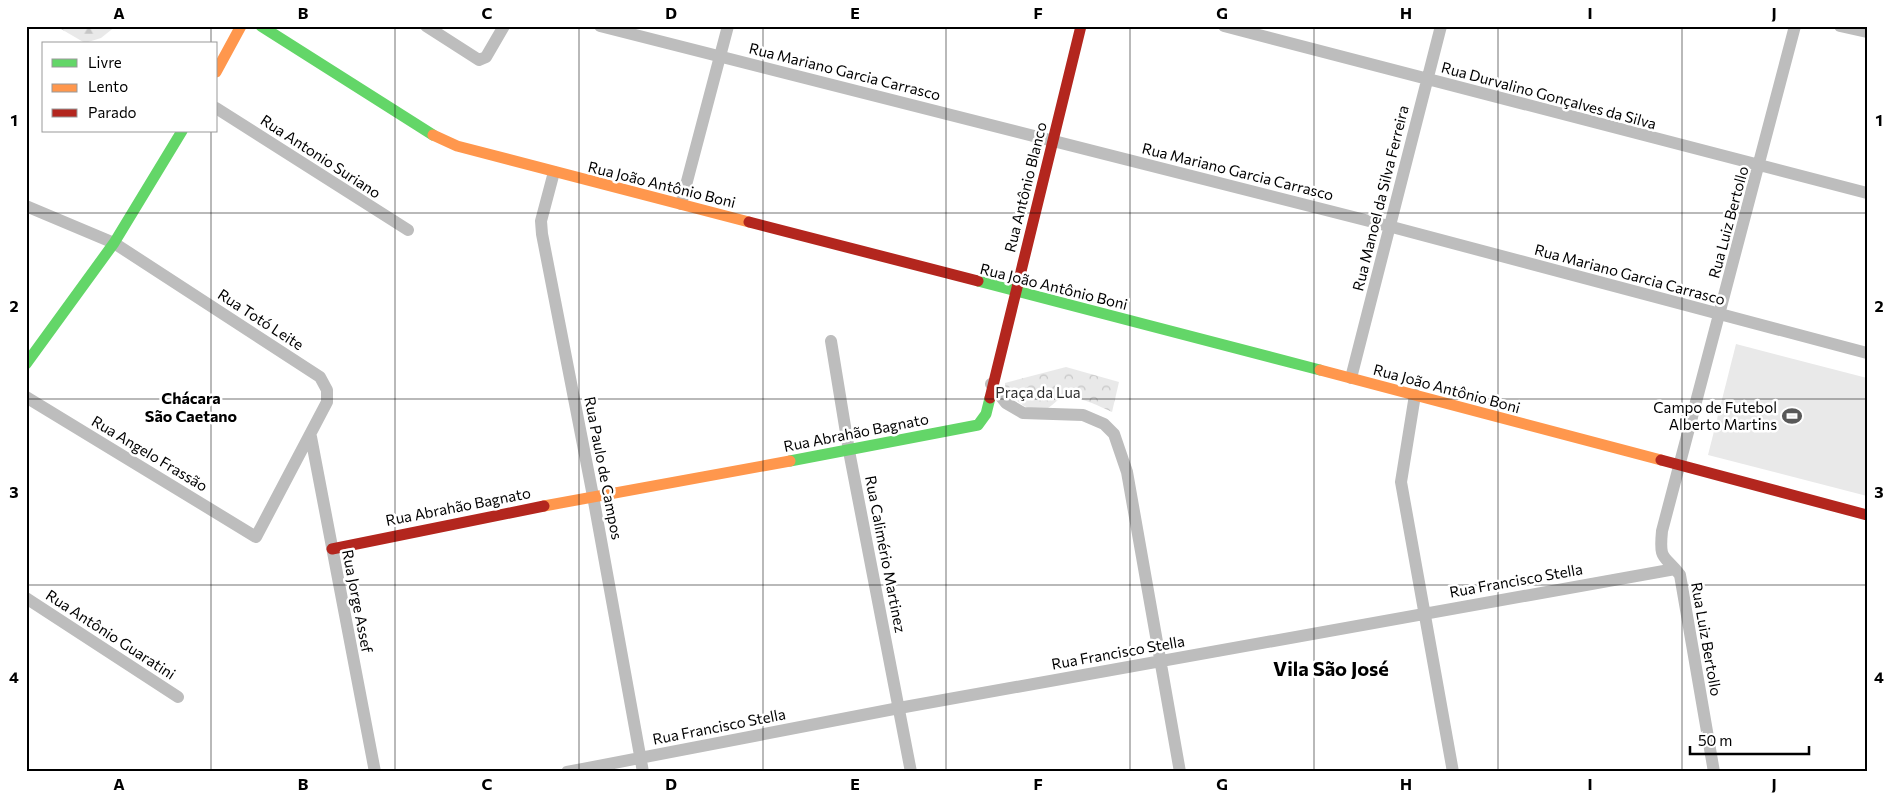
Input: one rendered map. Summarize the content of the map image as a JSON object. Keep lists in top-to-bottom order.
{
  "streets": {
    "street": [
      "Rua Mariano Garcia Carrasco",
      "Rua Durvalino Gonçalves da Silva",
      "Rua Antonio Suriano",
      "Rua João Antônio Boni",
      "Rua Antônio Blanco",
      "Rua Manoel da Silva Ferreira",
      "Rua Luiz Bertollo",
      "Rua Totó Leite",
      "Rua Abrahão Bagnato",
      "Rua Angelo Frassão",
      "Rua Paulo de Campos",
      "Rua Calimério Martinez",
      "Rua Francisco Stella",
      "Rua Jorge Assef",
      "Rua Antônio Guaratini"
    ]
  },
  "crossings": [
    ["Rua Mariano Garcia Carrasco", "Rua Antônio Blanco"],
    ["Rua Mariano Garcia Carrasco", "Rua Manoel da Silva Ferreira"],
    ["Rua Mariano Garcia Carrasco", "Rua Luiz Bertollo"],
    ["Rua Durvalino Gonçalves da Silva", "Rua Manoel da Silva Ferreira"],
    ["Rua Durvalino Gonçalves da Silva", "Rua Luiz Bertollo"],
    ["Rua João Antônio Boni", "Rua Antônio Blanco"],
    ["Rua João Antônio Boni", "Rua Manoel da Silva Ferreira"],
    ["Rua João Antônio Boni", "Rua Luiz Bertollo"],
    ["Rua João Antônio Boni", "Rua Paulo de Campos"],
    ["Rua Antônio Blanco", "Rua Abrahão Bagnato"],
    ["Rua Luiz Bertollo", "Rua Francisco Stella"],
    ["Rua Totó Leite", "Rua Angelo Frassão"],
    ["Rua Totó Leite", "Rua Jorge Assef"],
    ["Rua Abrahão Bagnato", "Rua Paulo de Campos"],
    ["Rua Abrahão Bagnato", "Rua Calimério Martinez"],
    ["Rua Abrahão Bagnato", "Rua Jorge Assef"],
    ["Rua Paulo de Campos", "Rua Francisco Stella"],
    ["Rua Calimério Martinez", "Rua Francisco Stella"]
  ],
  "districts": ["Chácara São Caetano", "Vila São José"],
  "parks": ["Praça da Lua"],
  "places": {
    "sports": ["Campo de Futebol Alberto Martins"]
  },
  "legend": ["Livre", "Lento", "Parado"],
  "scale_bar": "50 m",
  "grid": {
    "columns": [
      "A",
      "B",
      "C",
      "D",
      "E",
      "F",
      "G",
      "H",
      "I",
      "J"
    ],
    "rows": [
      "1",
      "2",
      "3",
      "4"
    ]
  }
}
